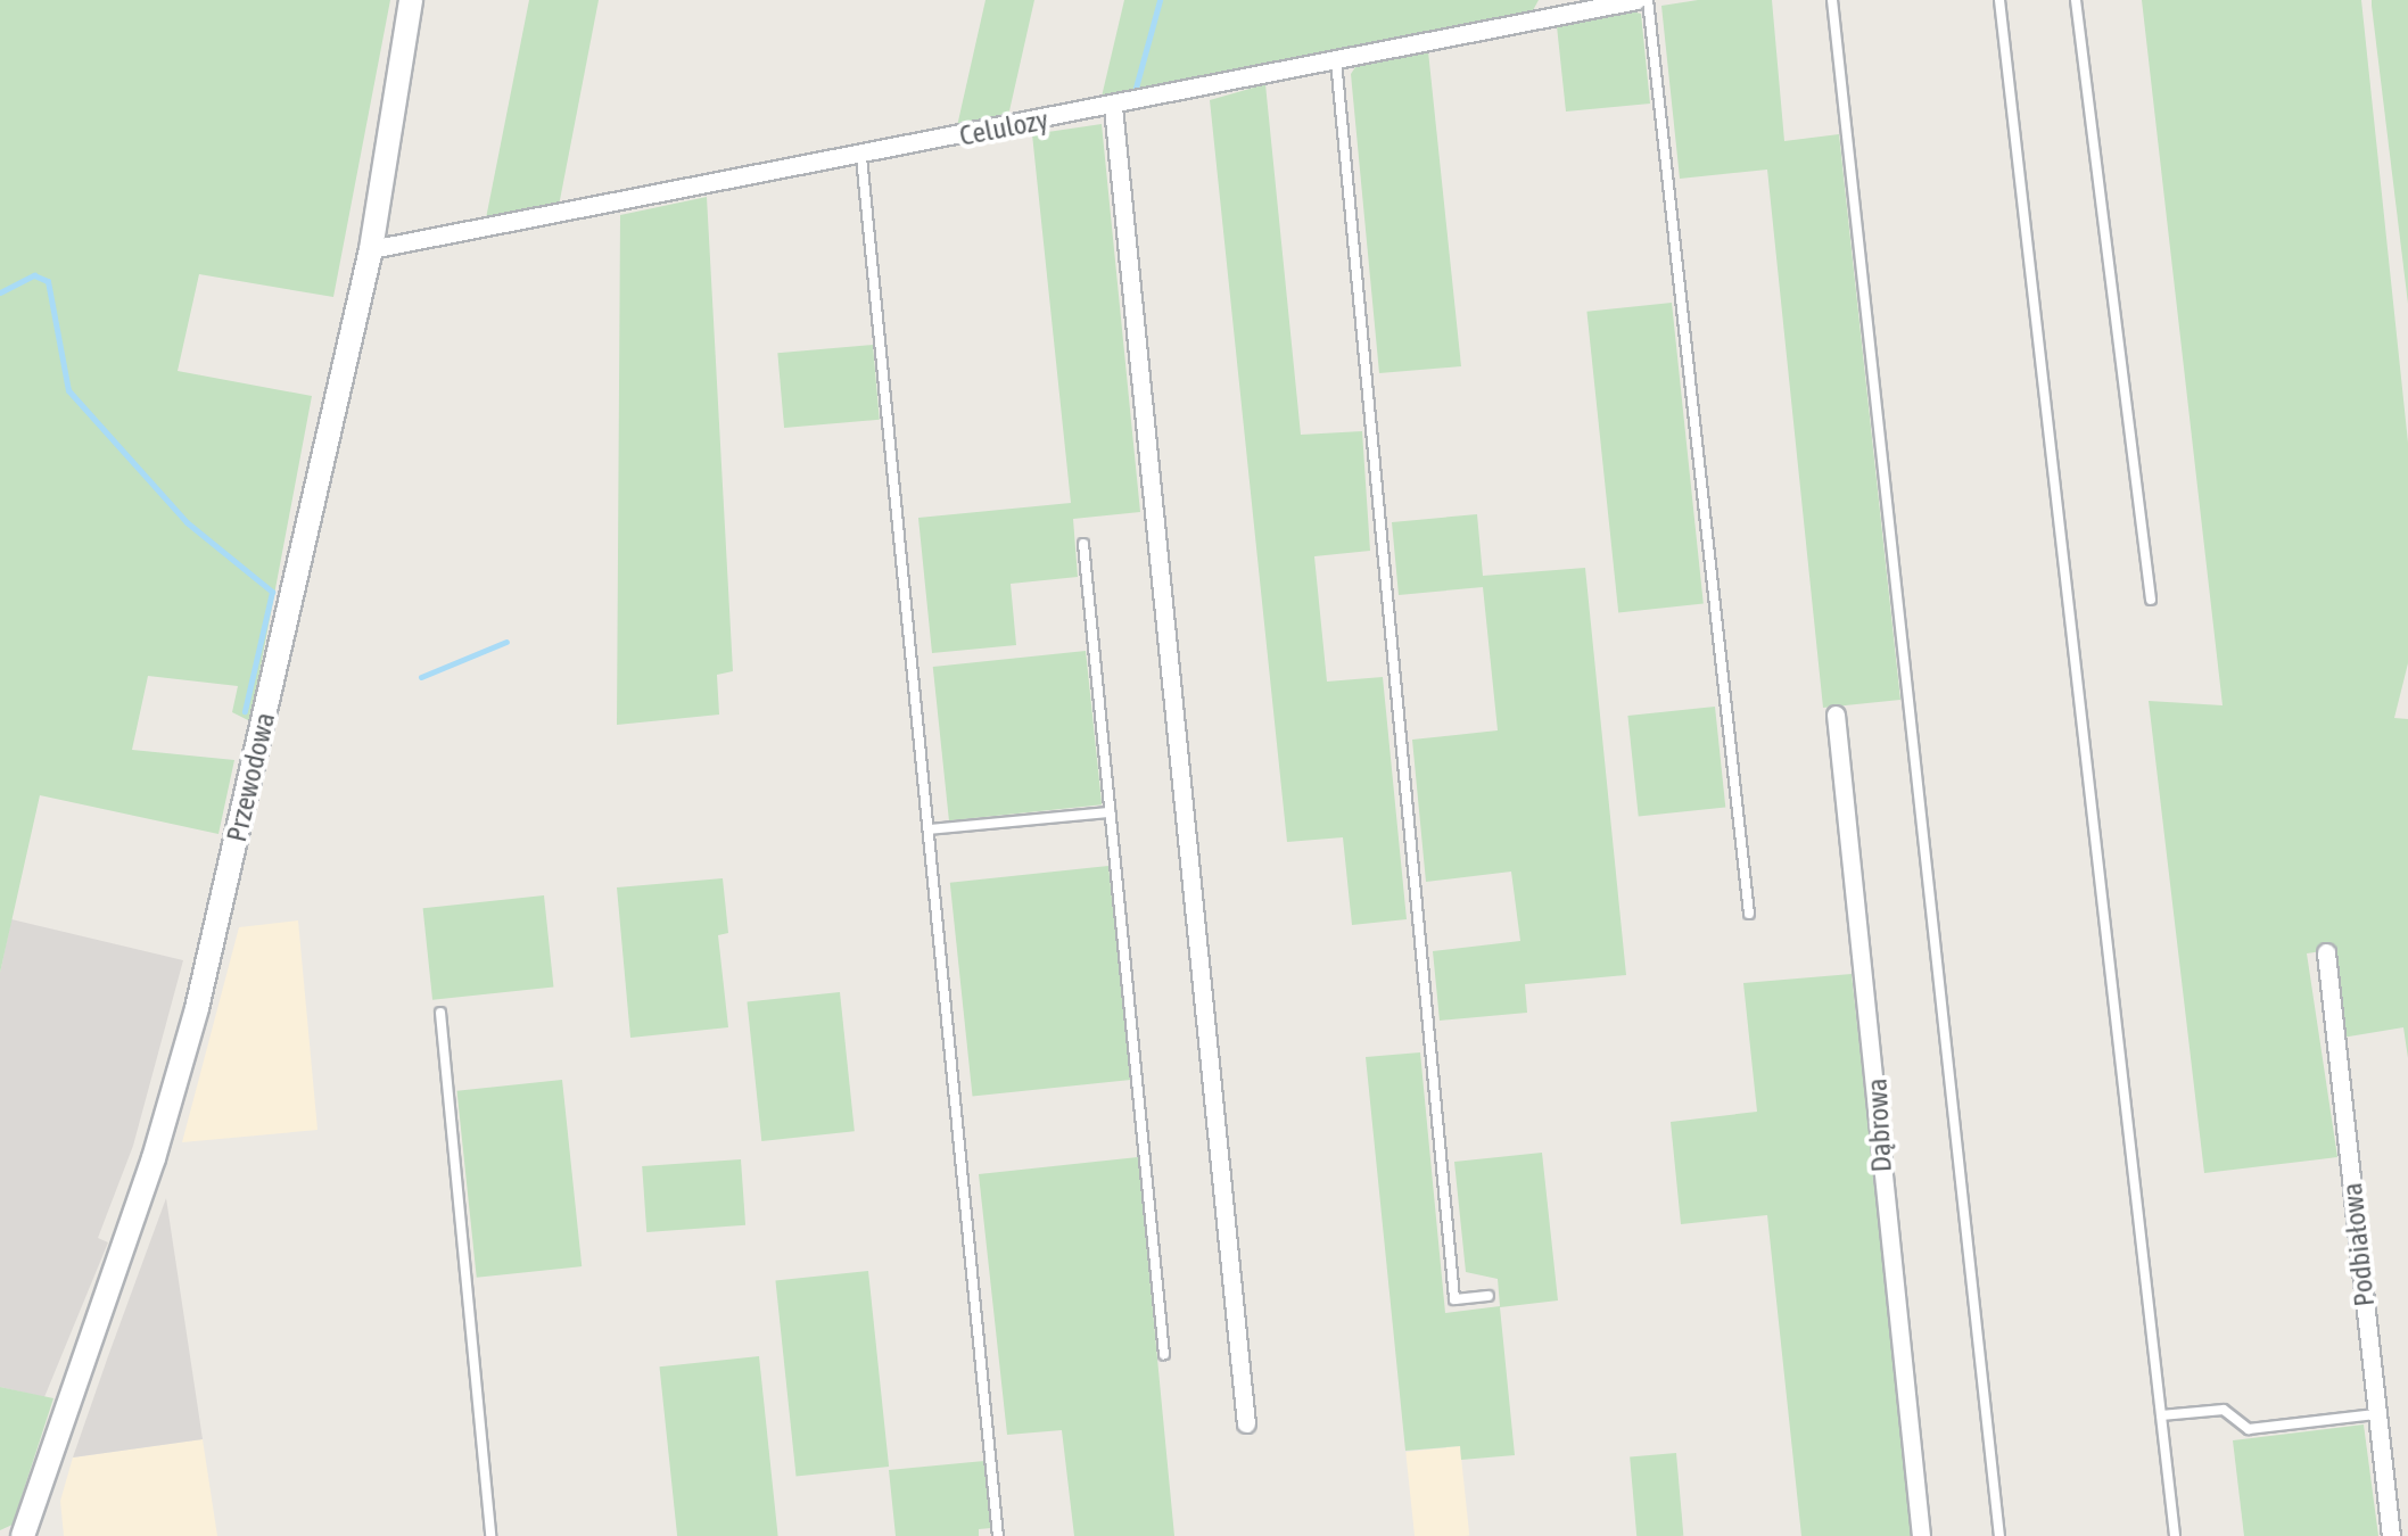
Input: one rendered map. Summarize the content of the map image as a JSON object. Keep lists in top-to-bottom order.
{
  "streets": {
    "street": [
      "Celulozy",
      "Przewodowa",
      "Dąbrowa",
      "Podbiałowa"
    ]
  },
  "crossings": [
    ["Celulozy", "Przewodowa"]
  ]
}
